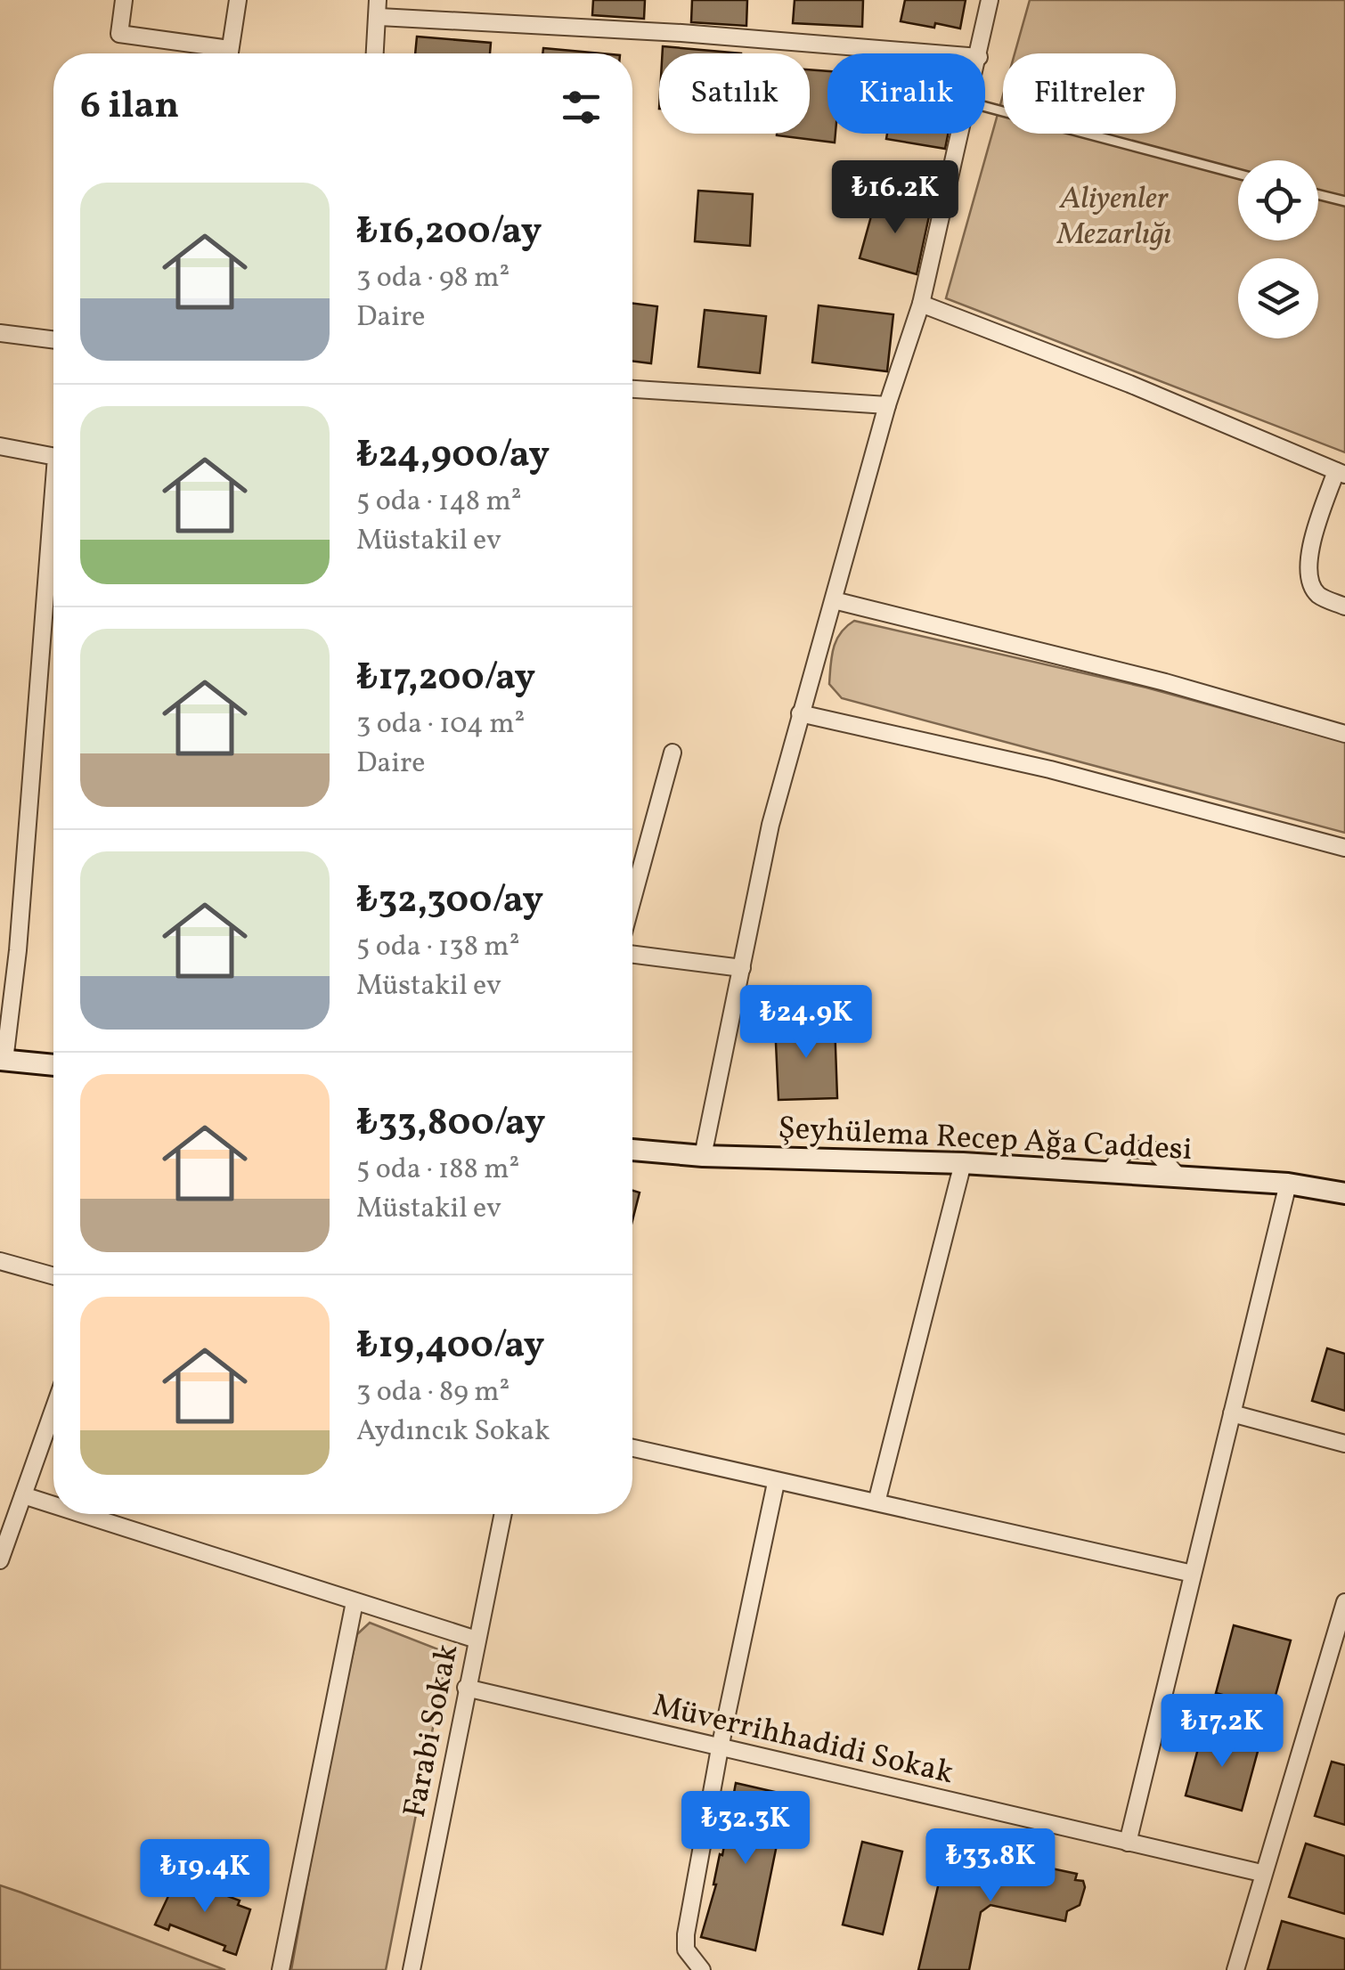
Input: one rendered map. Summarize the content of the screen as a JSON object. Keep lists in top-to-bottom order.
{
  "streets": {
    "street": ["Şeyhülema Recep Ağa Caddesi", "Farabi Sokak", "Müverrihhadidi Sokak"]
  },
  "crossings": [
    ["Farabi Sokak", "Müverrihhadidi Sokak"]
  ],
  "parks": ["Aliyenler Mezarlığı"],
  "page": {
    "chip": ["Satılık", "Kiralık", "Filtreler"],
    "heading": "6 ilan",
    "price": [
      "₺16.2K",
      "₺24.9K",
      "₺17.2K",
      "₺32.3K",
      "₺33.8K",
      "₺19.4K"
    ],
    "list": [
      {
        "name": "₺16,200/ay",
        "note": "3 oda · 98 m² · Daire"
      },
      {
        "name": "₺24,900/ay",
        "note": "5 oda · 148 m² · Müstakil ev"
      },
      {
        "name": "₺17,200/ay",
        "note": "3 oda · 104 m² · Daire"
      },
      {
        "name": "₺32,300/ay",
        "note": "5 oda · 138 m² · Müstakil ev"
      },
      {
        "name": "₺33,800/ay",
        "note": "5 oda · 188 m² · Müstakil ev"
      },
      {
        "name": "₺19,400/ay",
        "note": "3 oda · 89 m² · Aydıncık Sokak"
      }
    ]
  }
}
